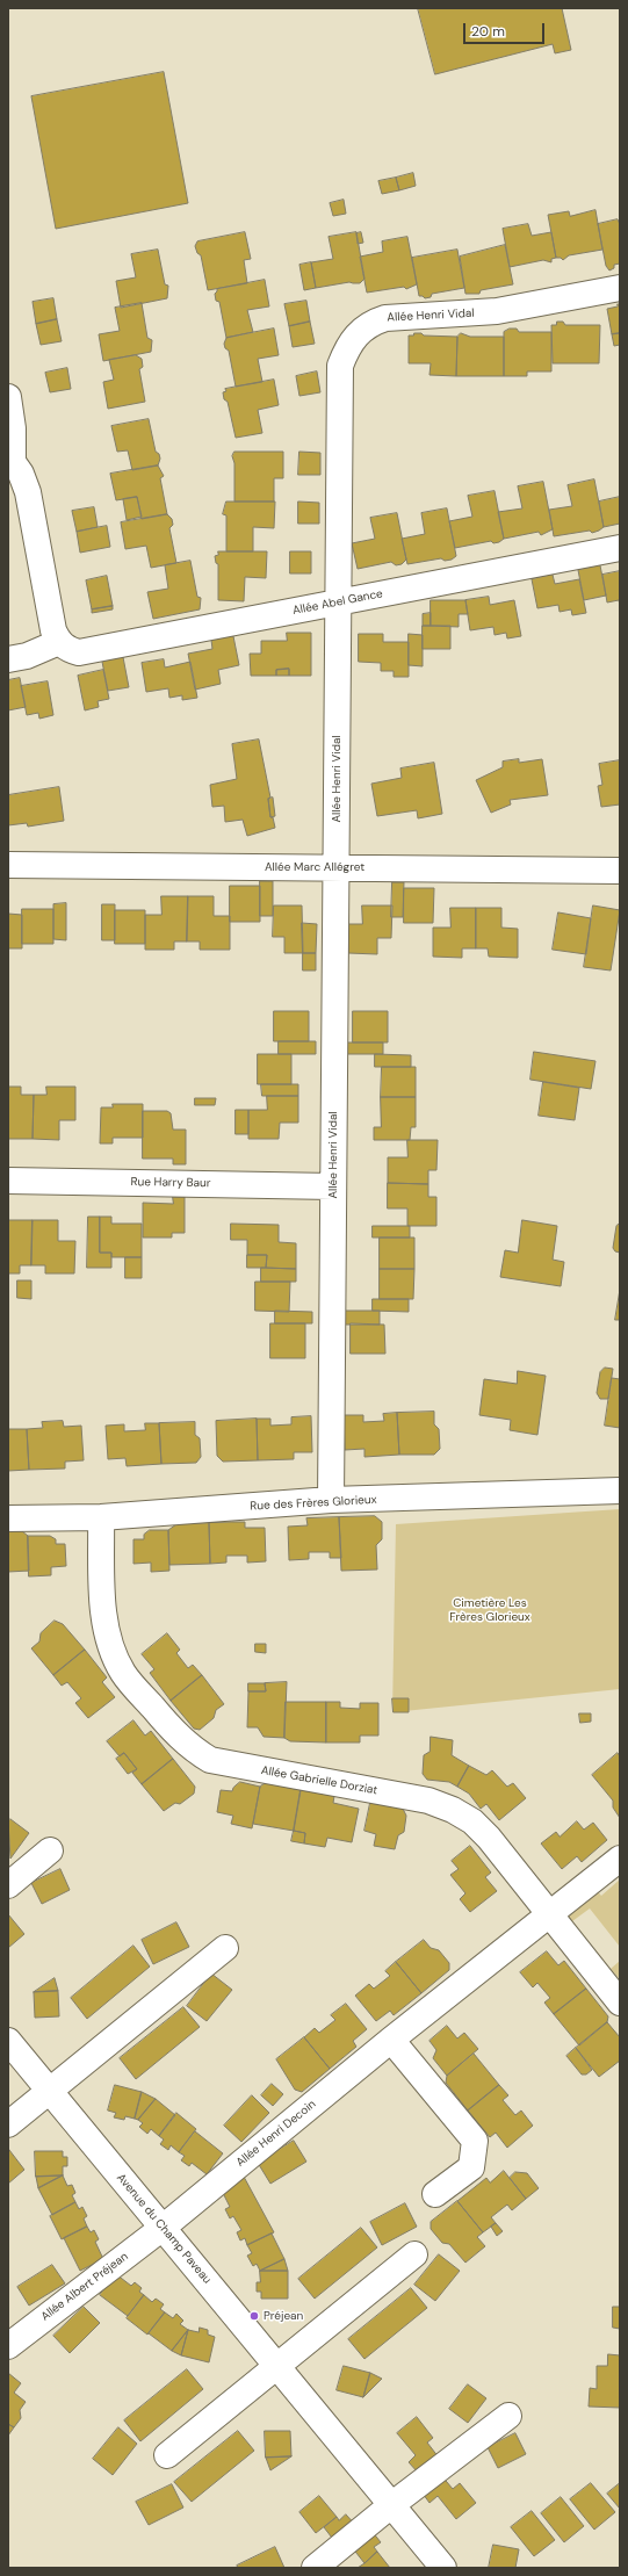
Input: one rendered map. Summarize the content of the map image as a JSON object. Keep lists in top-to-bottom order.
{
  "streets": {
    "street": [
      "Allée Henri Vidal",
      "Allée Abel Gance",
      "Allée Marc Allégret",
      "Rue Harry Baur",
      "Rue des Frères Glorieux",
      "Allée Gabrielle Dorziat",
      "Allée Henri Decoin",
      "Avenue du Champ Paveau",
      "Allée Albert Préjean"
    ]
  },
  "crossings": [
    ["Allée Henri Vidal", "Allée Abel Gance"],
    ["Allée Henri Vidal", "Allée Marc Allégret"],
    ["Allée Henri Vidal", "Rue Harry Baur"],
    ["Allée Henri Vidal", "Rue des Frères Glorieux"],
    ["Rue des Frères Glorieux", "Allée Gabrielle Dorziat"],
    ["Allée Gabrielle Dorziat", "Allée Henri Decoin"],
    ["Allée Henri Decoin", "Avenue du Champ Paveau"],
    ["Allée Henri Decoin", "Allée Albert Préjean"],
    ["Avenue du Champ Paveau", "Allée Albert Préjean"]
  ],
  "parks": ["Cimetière Les Frères Glorieux"],
  "places": ["Préjean"],
  "scale_bar": "20 m"
}
